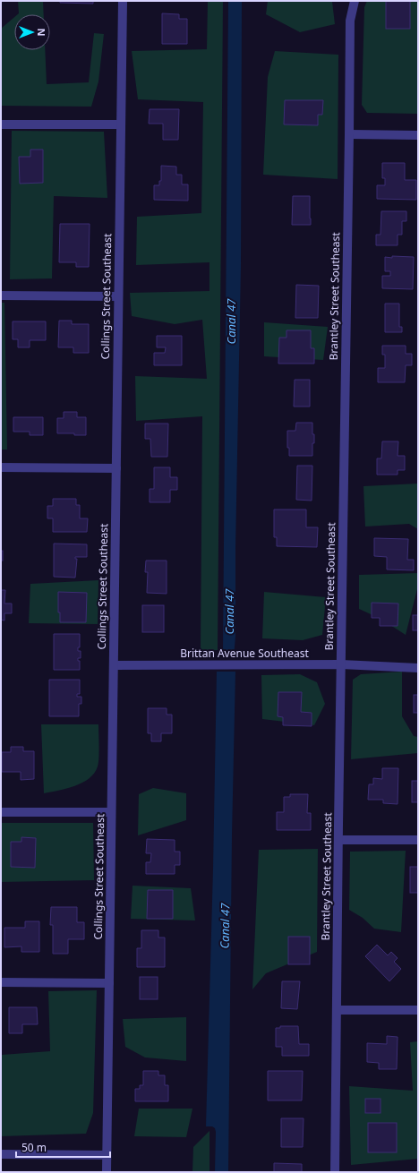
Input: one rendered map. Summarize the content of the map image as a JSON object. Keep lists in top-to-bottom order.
{
  "streets": {
    "street": ["Collings Street Southeast", "Brantley Street Southeast", "Brittan Avenue Southeast"]
  },
  "crossings": [
    ["Collings Street Southeast", "Brittan Avenue Southeast"],
    ["Brantley Street Southeast", "Brittan Avenue Southeast"]
  ],
  "water": ["Canal 47"],
  "scale_bar": "50 m",
  "north": "right"
}
